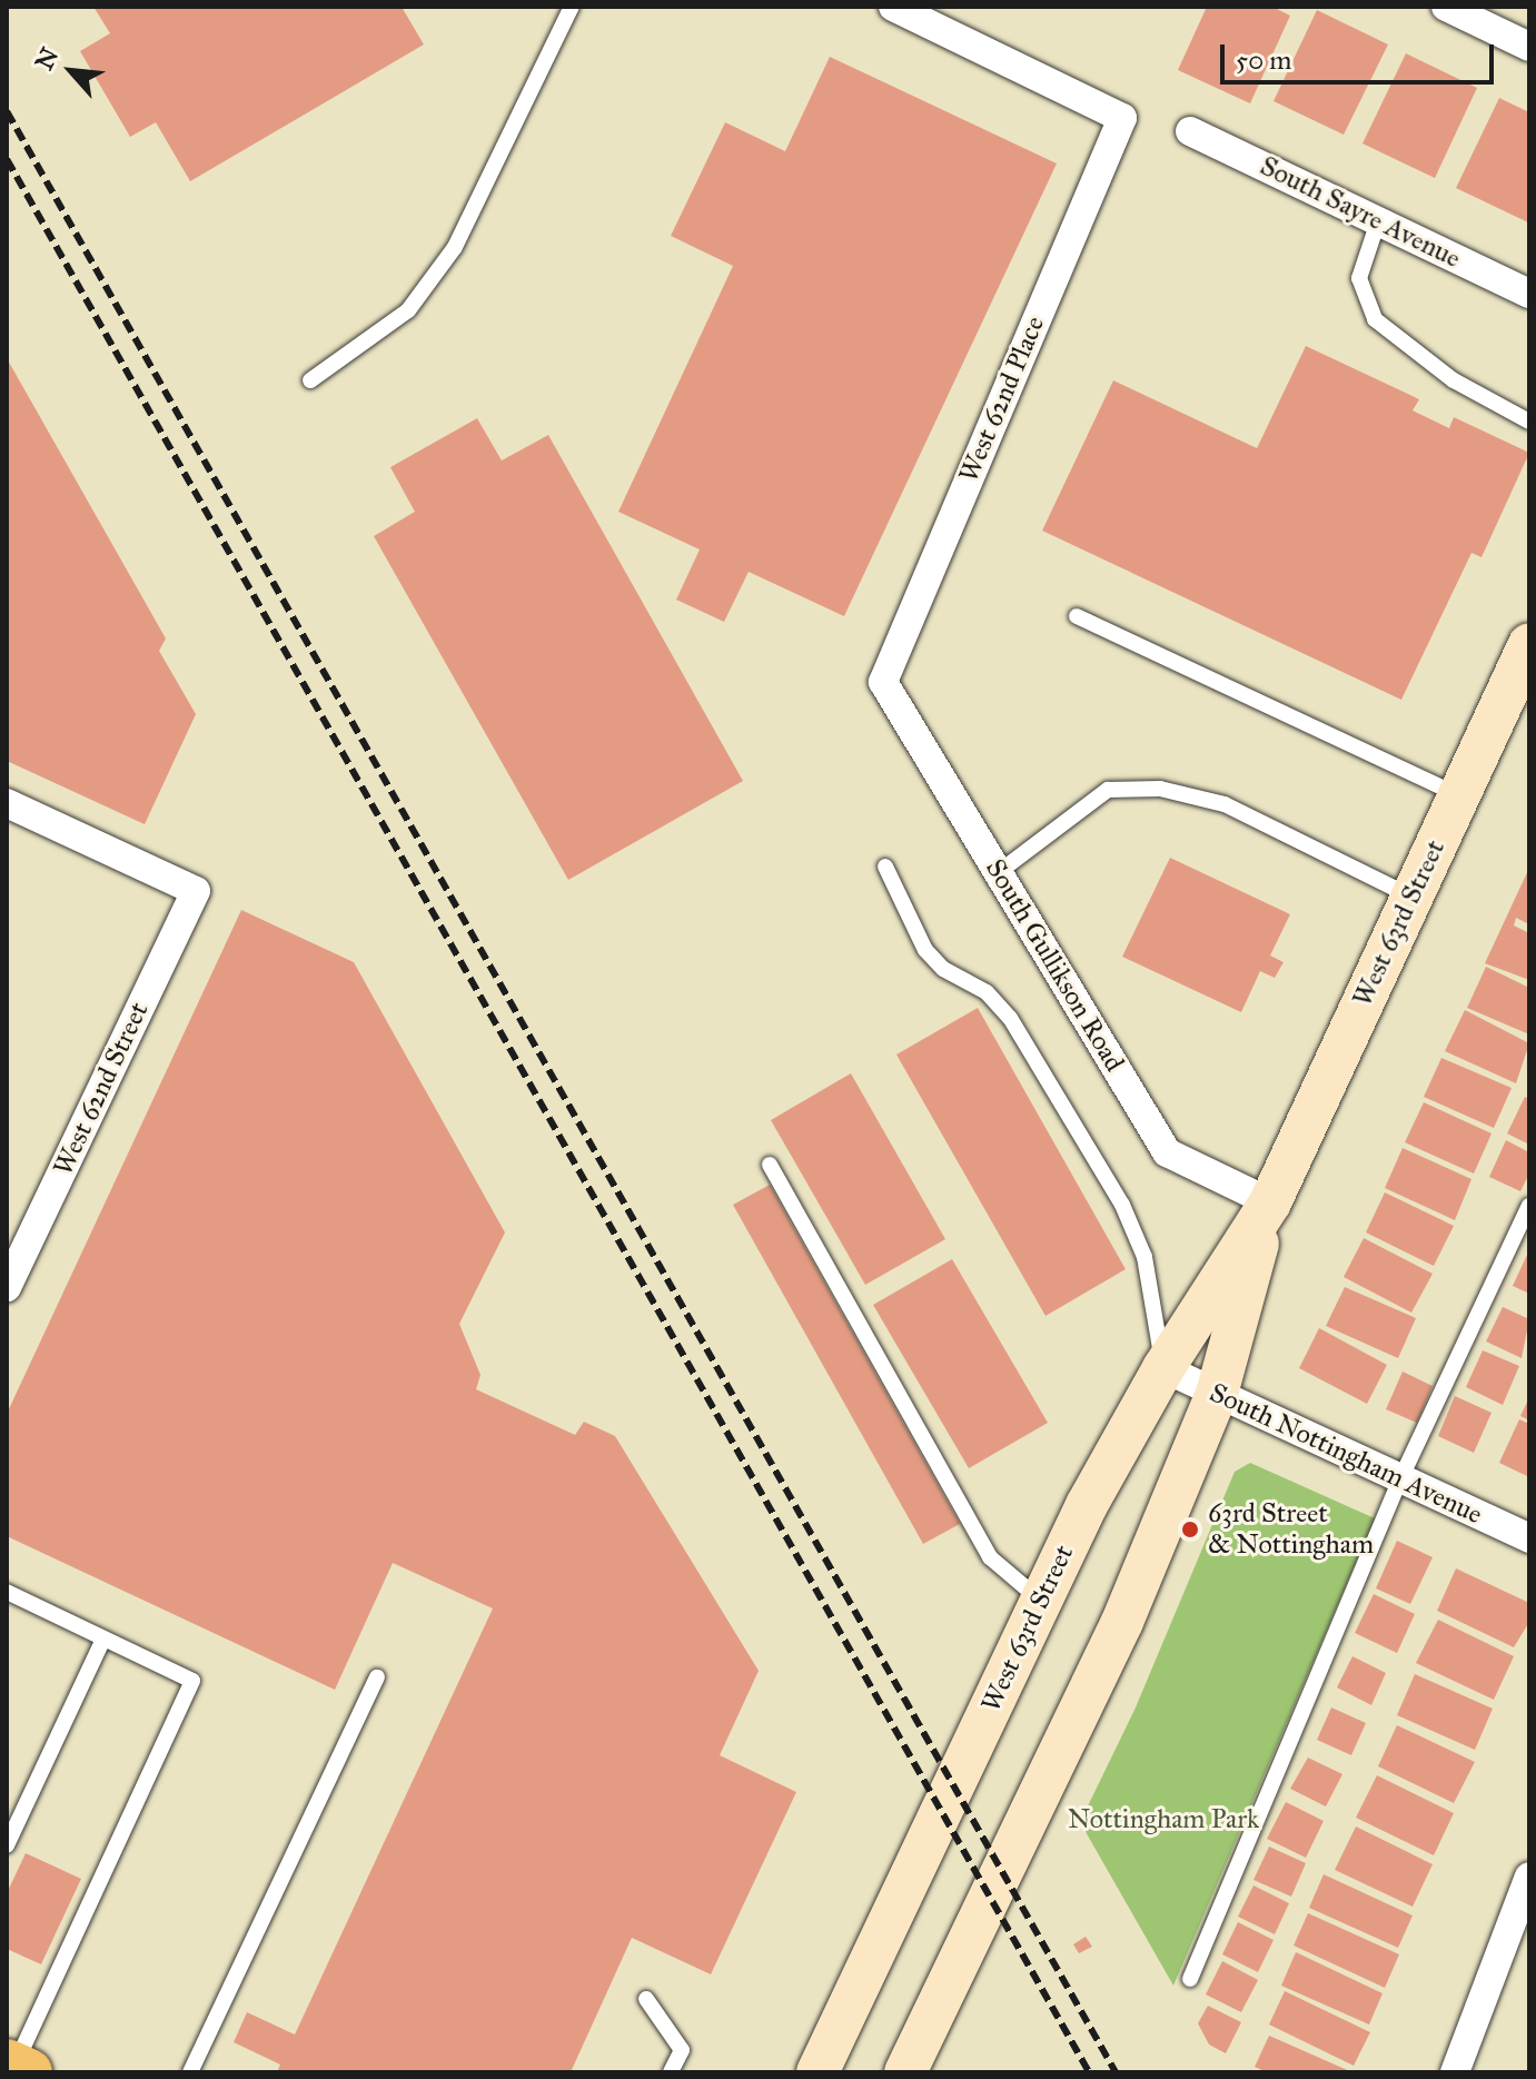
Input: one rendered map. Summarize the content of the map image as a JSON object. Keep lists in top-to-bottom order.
{
  "streets": {
    "main road": ["West 63rd Street"],
    "street": [
      "South Sayre Avenue",
      "West 62nd Place",
      "South Gullikson Road",
      "West 62nd Street",
      "South Nottingham Avenue"
    ]
  },
  "crossings": [
    ["West 62nd Place", "South Gullikson Road"],
    ["West 63rd Street", "South Gullikson Road"],
    ["West 63rd Street", "South Nottingham Avenue"]
  ],
  "parks": ["Nottingham Park"],
  "places": ["63rd Street & Nottingham"],
  "scale_bar": "50 m",
  "north": "top left"
}
